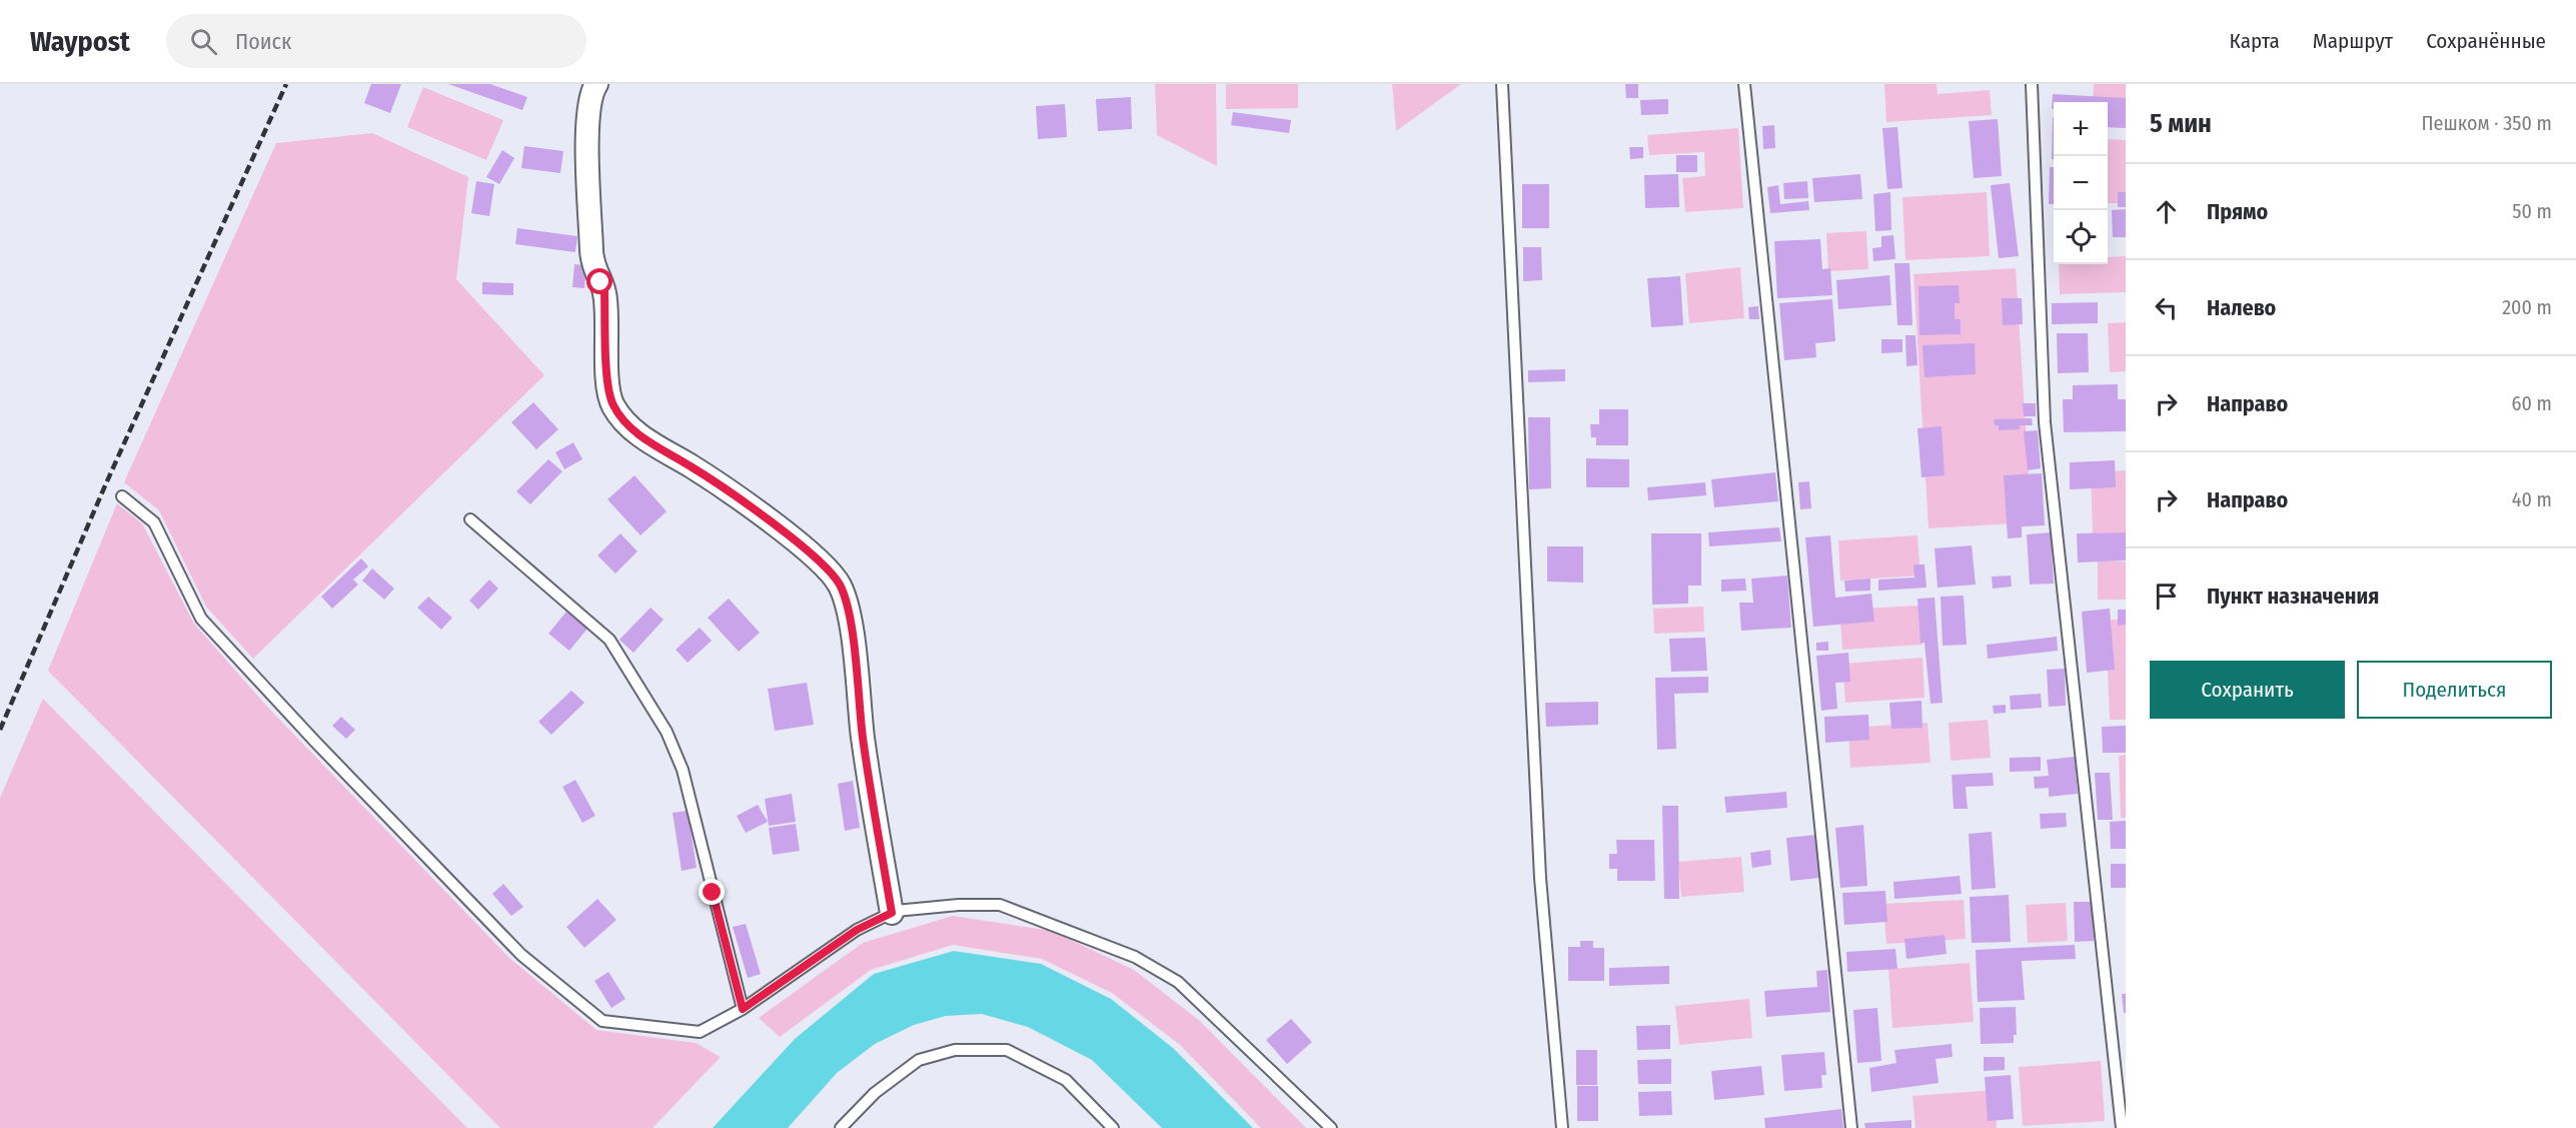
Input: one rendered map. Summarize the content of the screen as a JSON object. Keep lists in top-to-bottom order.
{
  "page": {
    "header": "Waypost",
    "search": "Поиск",
    "nav": ["Карта", "Маршрут", "Сохранённые"],
    "heading": ["5 мин", "Пешком · 350 m"],
    "map_buttons": ["+", "−"],
    "list": [
      ["Прямо", "50 m"],
      ["Налево", "200 m"],
      ["Направо", "60 m"],
      ["Направо", "40 m"],
      "Пункт назначения"
    ],
    "buttons": ["Сохранить", "Поделиться"]
  }
}
